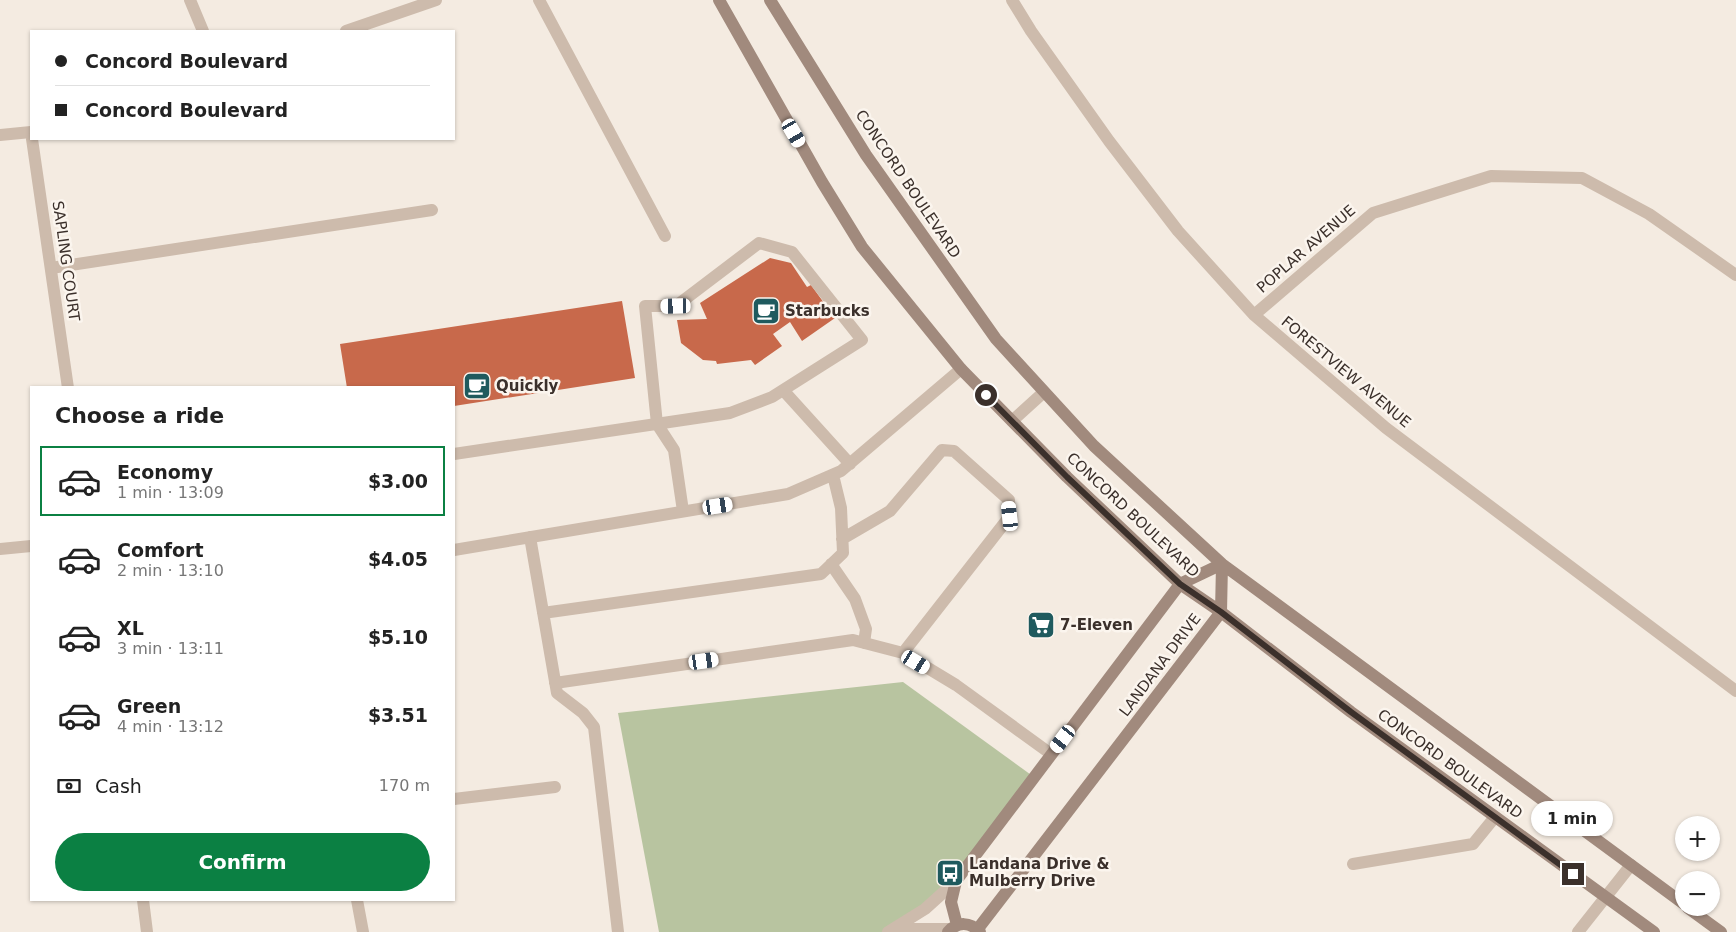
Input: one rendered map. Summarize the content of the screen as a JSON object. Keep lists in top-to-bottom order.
{
  "streets": {
    "street": [
      "CONCORD BOULEVARD",
      "POPLAR AVENUE",
      "SAPLING COURT",
      "FORESTVIEW AVENUE",
      "LANDANA DRIVE"
    ]
  },
  "crossings": [
    ["CONCORD BOULEVARD", "LANDANA DRIVE"],
    ["POPLAR AVENUE", "FORESTVIEW AVENUE"]
  ],
  "places": {
    "cafe": ["Starbucks", "Quickly"],
    "supermarket": ["7-Eleven"],
    "bus stop": ["Landana Drive & Mulberry Drive"]
  },
  "page": {
    "banner": ["Concord Boulevard", "Concord Boulevard"],
    "heading": "Choose a ride",
    "list": [
      {
        "name": "Economy",
        "note": "1 min · 13:09",
        "value": "$3.00"
      },
      {
        "name": "Comfort",
        "note": "2 min · 13:10",
        "value": "$4.05"
      },
      {
        "name": "XL",
        "note": "3 min · 13:11",
        "value": "$5.10"
      },
      {
        "name": "Green",
        "note": "4 min · 13:12",
        "value": "$3.51"
      }
    ],
    "pay": ["Cash", "170 m"],
    "bubble": "1 min",
    "map_buttons": ["+", "−"],
    "buttons": "Confirm"
  }
}
